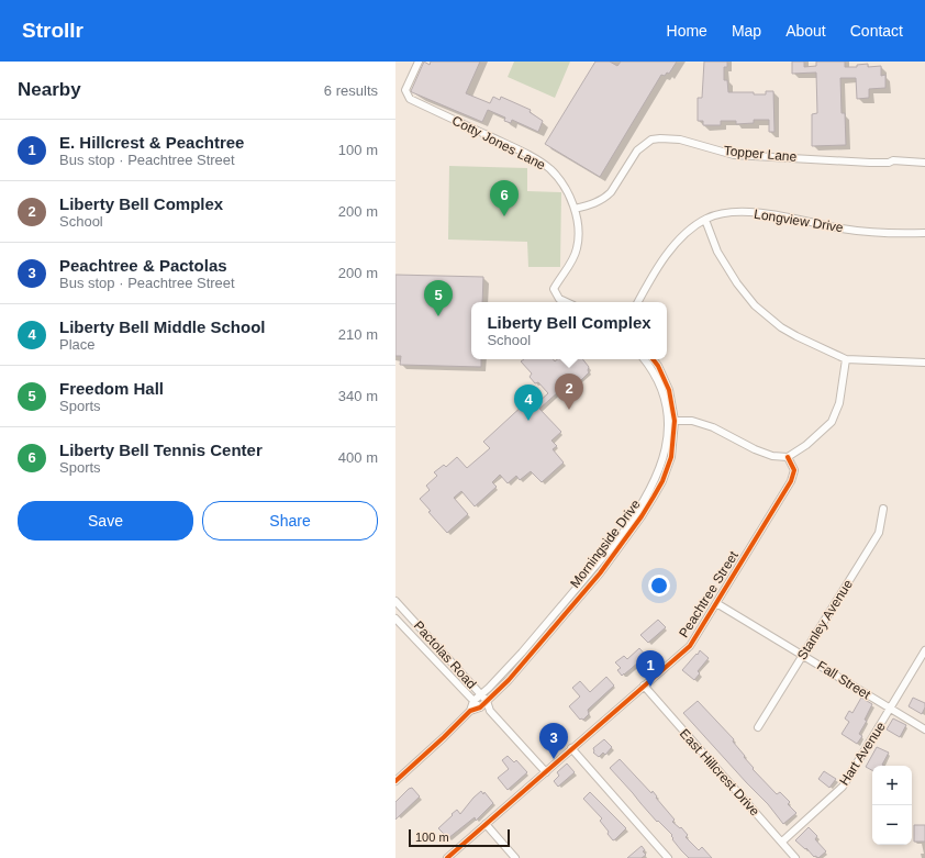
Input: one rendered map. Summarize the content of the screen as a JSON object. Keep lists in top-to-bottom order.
{
  "streets": {
    "street": [
      "Cotty Jones Lane",
      "Topper Lane",
      "Longview Drive",
      "Morningside Drive",
      "Peachtree Street",
      "Stanley Avenue",
      "Pactolas Road",
      "Fall Street",
      "Hart Avenue",
      "East Hillcrest Drive"
    ]
  },
  "crossings": [
    ["Cotty Jones Lane", "Topper Lane"],
    ["Morningside Drive", "Pactolas Road"],
    ["Peachtree Street", "Pactolas Road"],
    ["Peachtree Street", "Fall Street"],
    ["Peachtree Street", "East Hillcrest Drive"],
    ["Stanley Avenue", "Fall Street"],
    ["Fall Street", "Hart Avenue"],
    ["Hart Avenue", "East Hillcrest Drive"]
  ],
  "scale_bar": "100 m",
  "page": {
    "header": "Strollr",
    "nav": [
      "Home",
      "Map",
      "About",
      "Contact"
    ],
    "heading": ["Nearby", "6 results"],
    "list": [
      {
        "mark": "1",
        "name": "E. Hillcrest & Peachtree",
        "note": "Bus stop · Peachtree Street",
        "value": "100 m"
      },
      {
        "mark": "2",
        "name": "Liberty Bell Complex",
        "note": "School",
        "value": "200 m"
      },
      {
        "mark": "3",
        "name": "Peachtree & Pactolas",
        "note": "Bus stop · Peachtree Street",
        "value": "200 m"
      },
      {
        "mark": "4",
        "name": "Liberty Bell Middle School",
        "note": "Place",
        "value": "210 m"
      },
      {
        "mark": "5",
        "name": "Freedom Hall",
        "note": "Sports",
        "value": "340 m"
      },
      {
        "mark": "6",
        "name": "Liberty Bell Tennis Center",
        "note": "Sports",
        "value": "400 m"
      }
    ],
    "pins": [
      "6",
      "5",
      "2",
      "4",
      "1",
      "3"
    ],
    "popup": ["Liberty Bell Complex", "School"],
    "buttons": ["Save", "Share"],
    "map_buttons": ["+", "−"],
    "scale": "100 m"
  }
}
